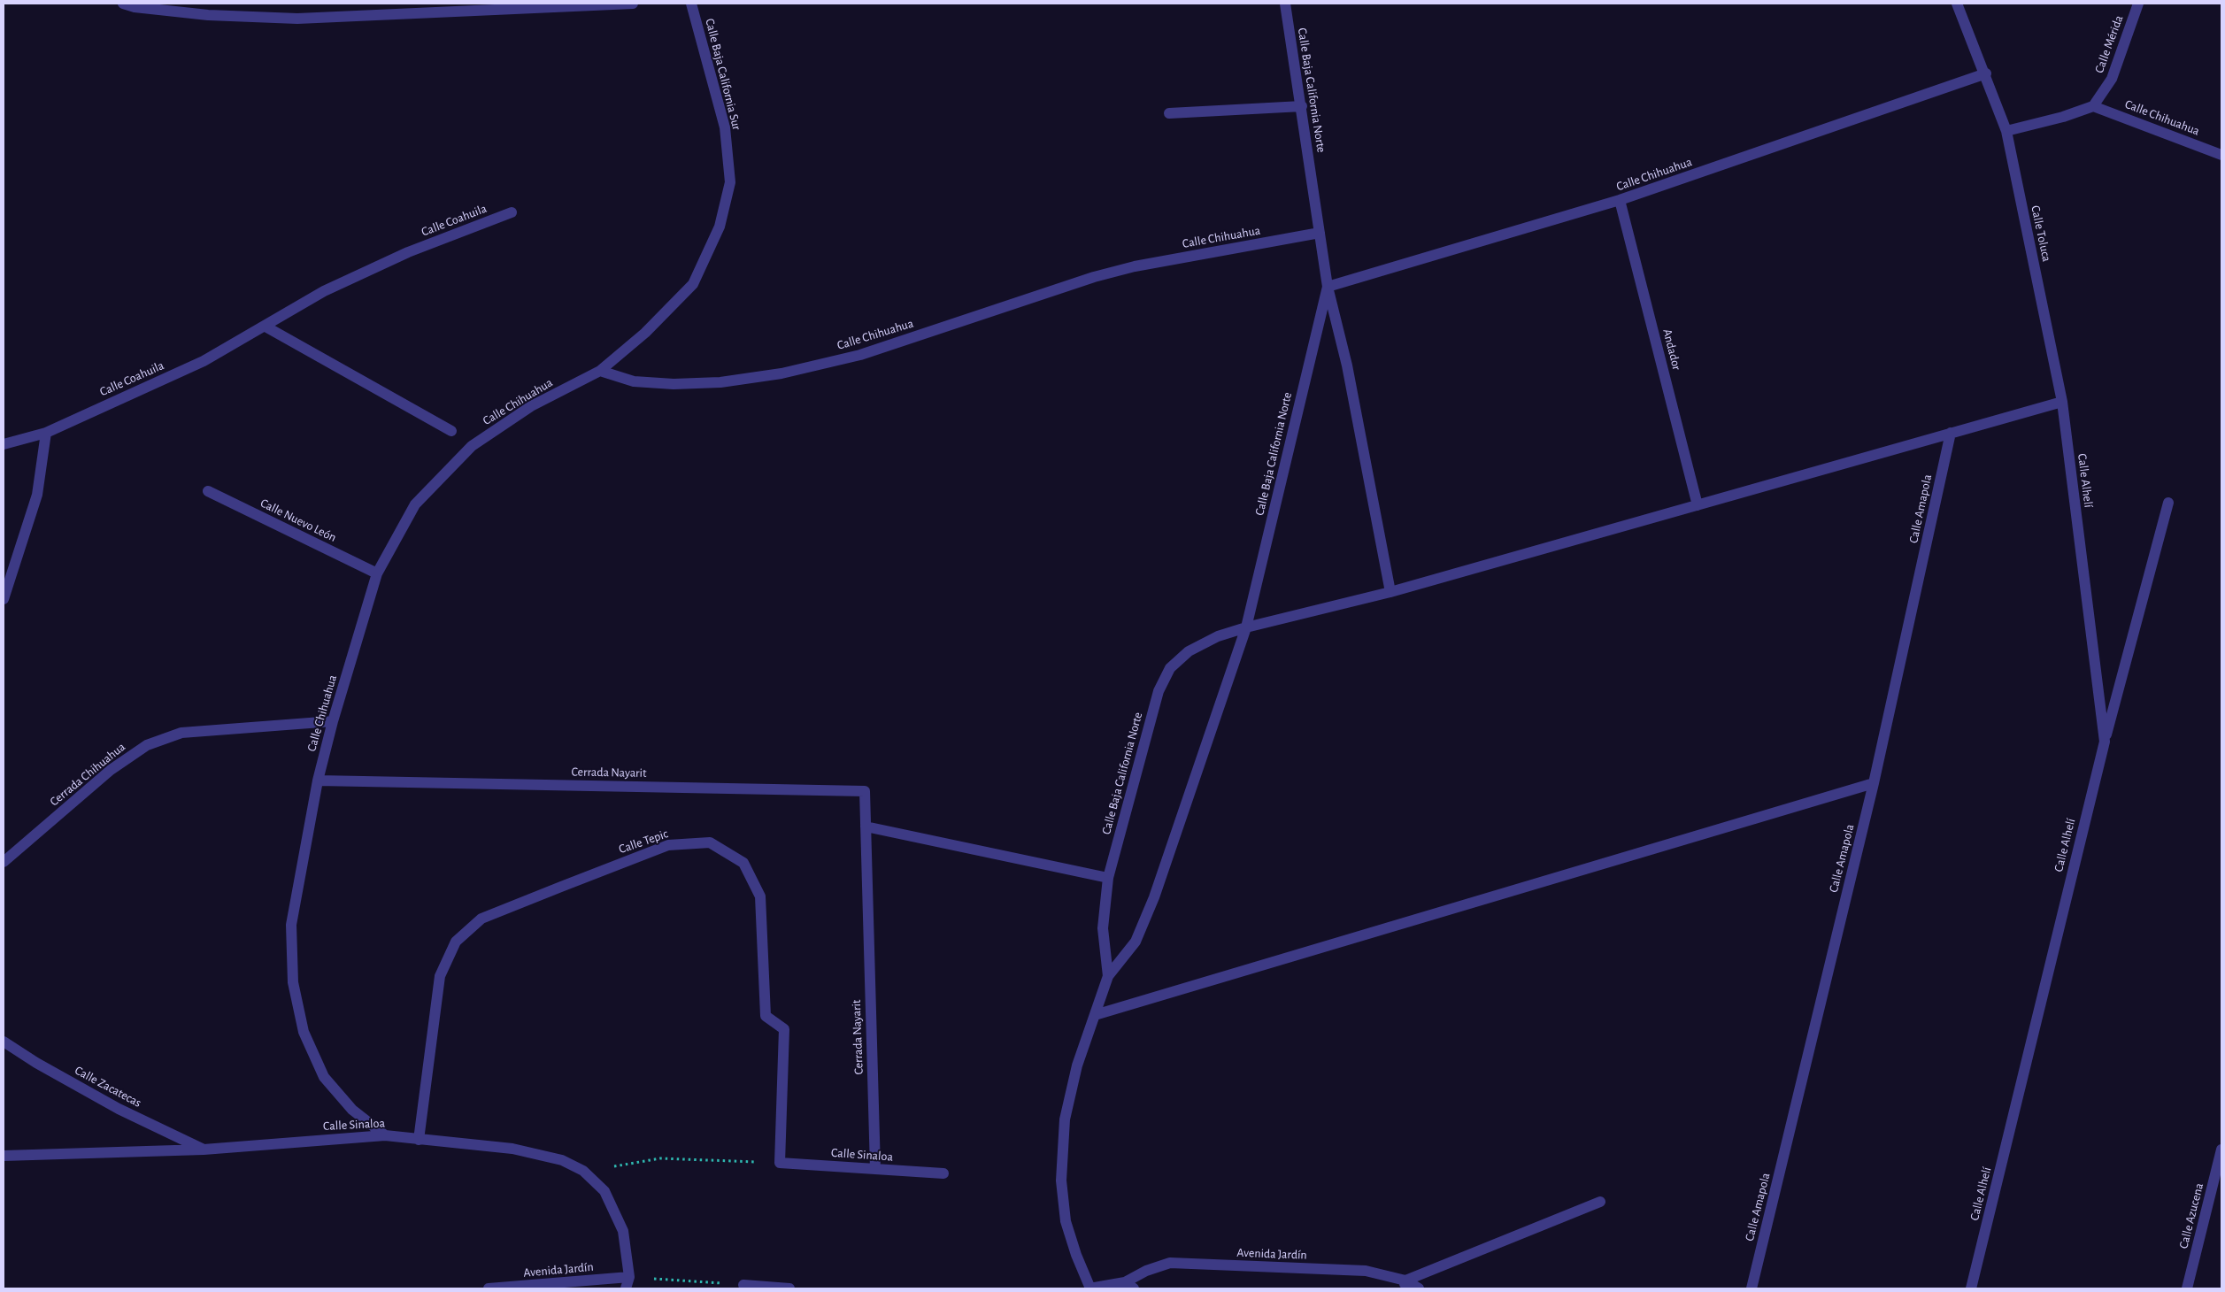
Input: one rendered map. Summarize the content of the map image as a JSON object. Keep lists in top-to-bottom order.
{
  "streets": {
    "street": [
      "Calle Mérida",
      "Calle Baja California Sur",
      "Calle Baja California Norte",
      "Calle Chihuahua",
      "Calle Coahuila",
      "Calle Toluca",
      "Andador",
      "Calle Alhelí",
      "Calle Amapola",
      "Calle Nuevo León",
      "Cerrada Nayarit",
      "Cerrada Chihuahua",
      "Calle Tepic",
      "Calle Zacatecas",
      "Calle Sinaloa",
      "Calle Azucena",
      "Avenida Jardín"
    ]
  },
  "crossings": [
    ["Calle Mérida", "Calle Chihuahua"],
    ["Calle Baja California Sur", "Calle Chihuahua"],
    ["Calle Baja California Norte", "Calle Chihuahua"],
    ["Calle Baja California Norte", "Avenida Jardín"],
    ["Calle Chihuahua", "Calle Toluca"],
    ["Calle Chihuahua", "Andador"],
    ["Calle Chihuahua", "Calle Nuevo León"],
    ["Calle Chihuahua", "Cerrada Nayarit"],
    ["Calle Chihuahua", "Cerrada Chihuahua"],
    ["Calle Chihuahua", "Calle Sinaloa"],
    ["Calle Toluca", "Calle Alhelí"],
    ["Cerrada Nayarit", "Calle Sinaloa"],
    ["Calle Tepic", "Calle Sinaloa"],
    ["Calle Zacatecas", "Calle Sinaloa"],
    ["Calle Sinaloa", "Avenida Jardín"]
  ]
}
